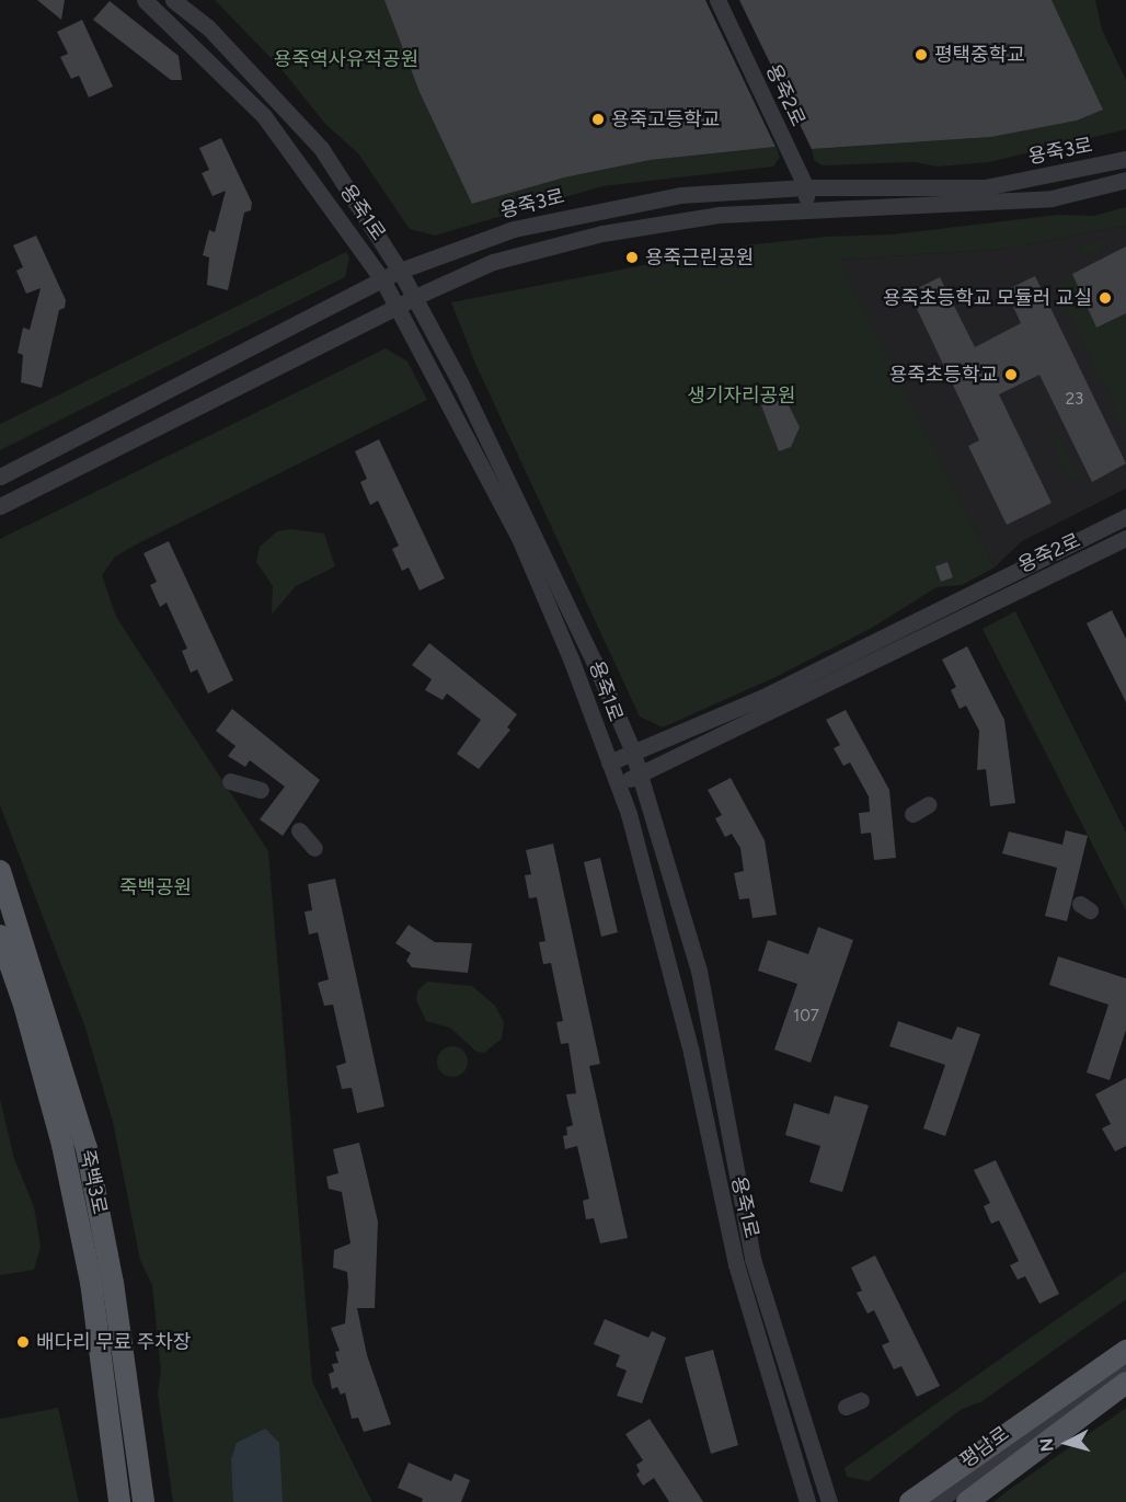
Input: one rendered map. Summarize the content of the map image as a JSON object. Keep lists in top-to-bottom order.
{
  "streets": {
    "main road": ["죽백3로", "평남로"],
    "street": ["용죽2로", "용죽3로", "용죽1로"]
  },
  "crossings": [
    ["용죽2로", "용죽3로"],
    ["용죽2로", "용죽1로"],
    ["용죽3로", "용죽1로"]
  ],
  "parks": ["용죽역사유적공원", "생기자리공원", "죽백공원"],
  "places": [
    "평택중학교",
    "용죽고등학교",
    "용죽근린공원",
    "용죽초등학교 모듈러 교실",
    "용죽초등학교",
    "배다리 무료 주차장"
  ],
  "house_numbers": ["23", "107"],
  "north": "left"
}
